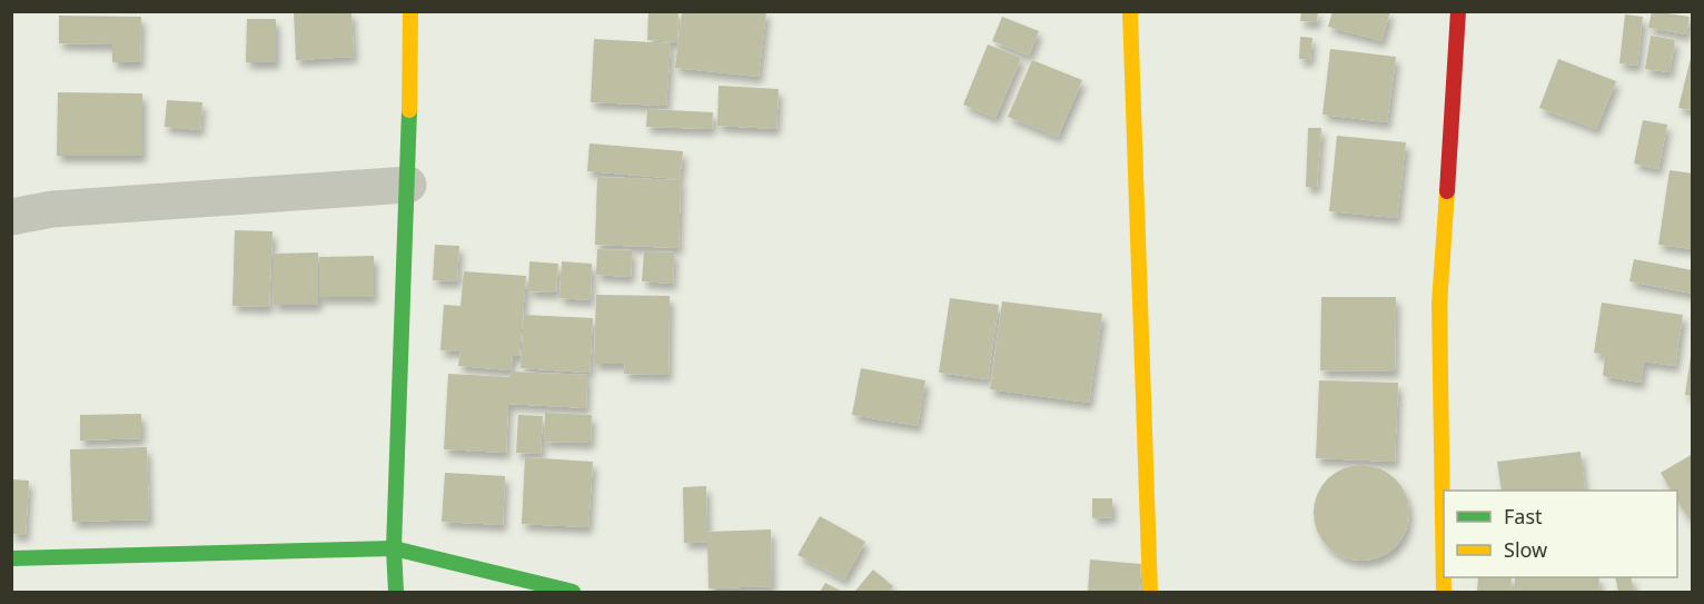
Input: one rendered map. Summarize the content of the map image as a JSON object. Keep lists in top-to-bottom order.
{
  "legend": ["Fast", "Slow"]
}
